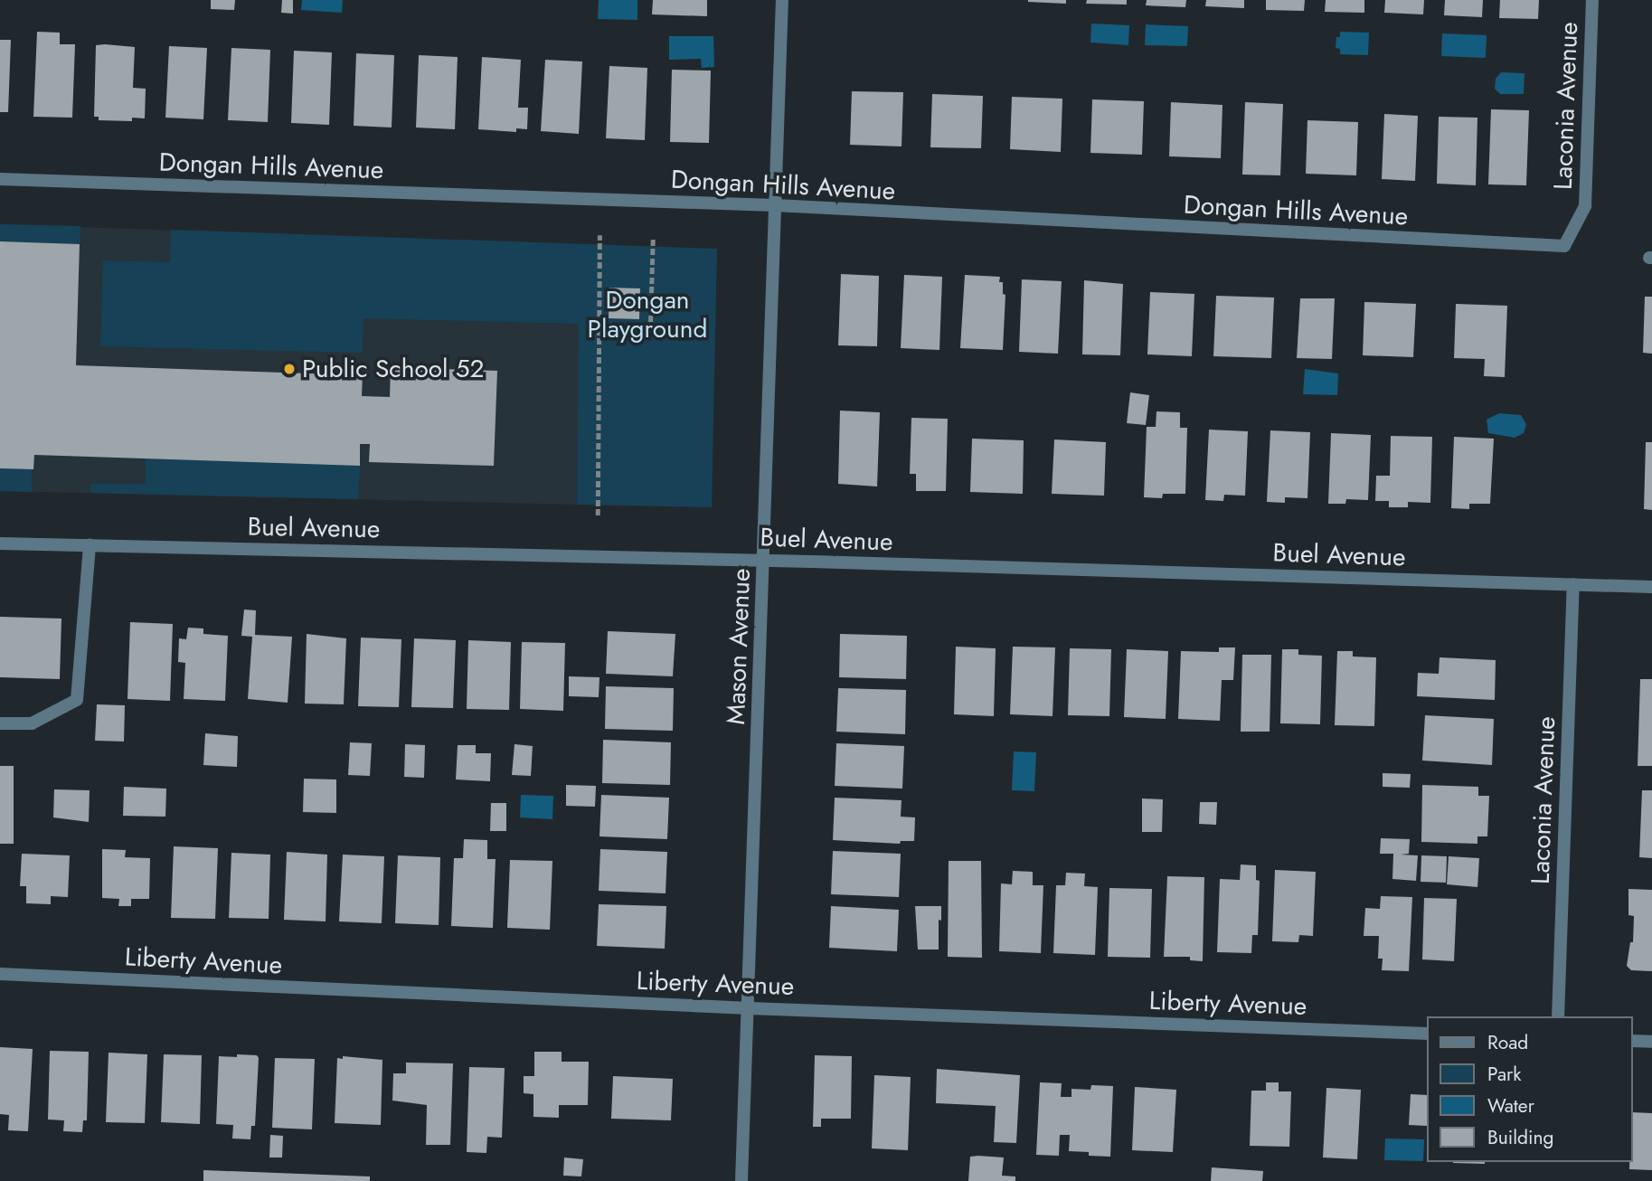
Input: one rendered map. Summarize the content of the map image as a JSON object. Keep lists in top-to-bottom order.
{
  "streets": {
    "street": [
      "Laconia Avenue",
      "Dongan Hills Avenue",
      "Buel Avenue",
      "Mason Avenue",
      "Liberty Avenue"
    ]
  },
  "crossings": [
    ["Laconia Avenue", "Dongan Hills Avenue"],
    ["Laconia Avenue", "Buel Avenue"],
    ["Dongan Hills Avenue", "Mason Avenue"],
    ["Buel Avenue", "Mason Avenue"],
    ["Mason Avenue", "Liberty Avenue"]
  ],
  "parks": ["Dongan Playground"],
  "places": ["Public School 52"],
  "legend": [
    "Road",
    "Park",
    "Water",
    "Building"
  ]
}
